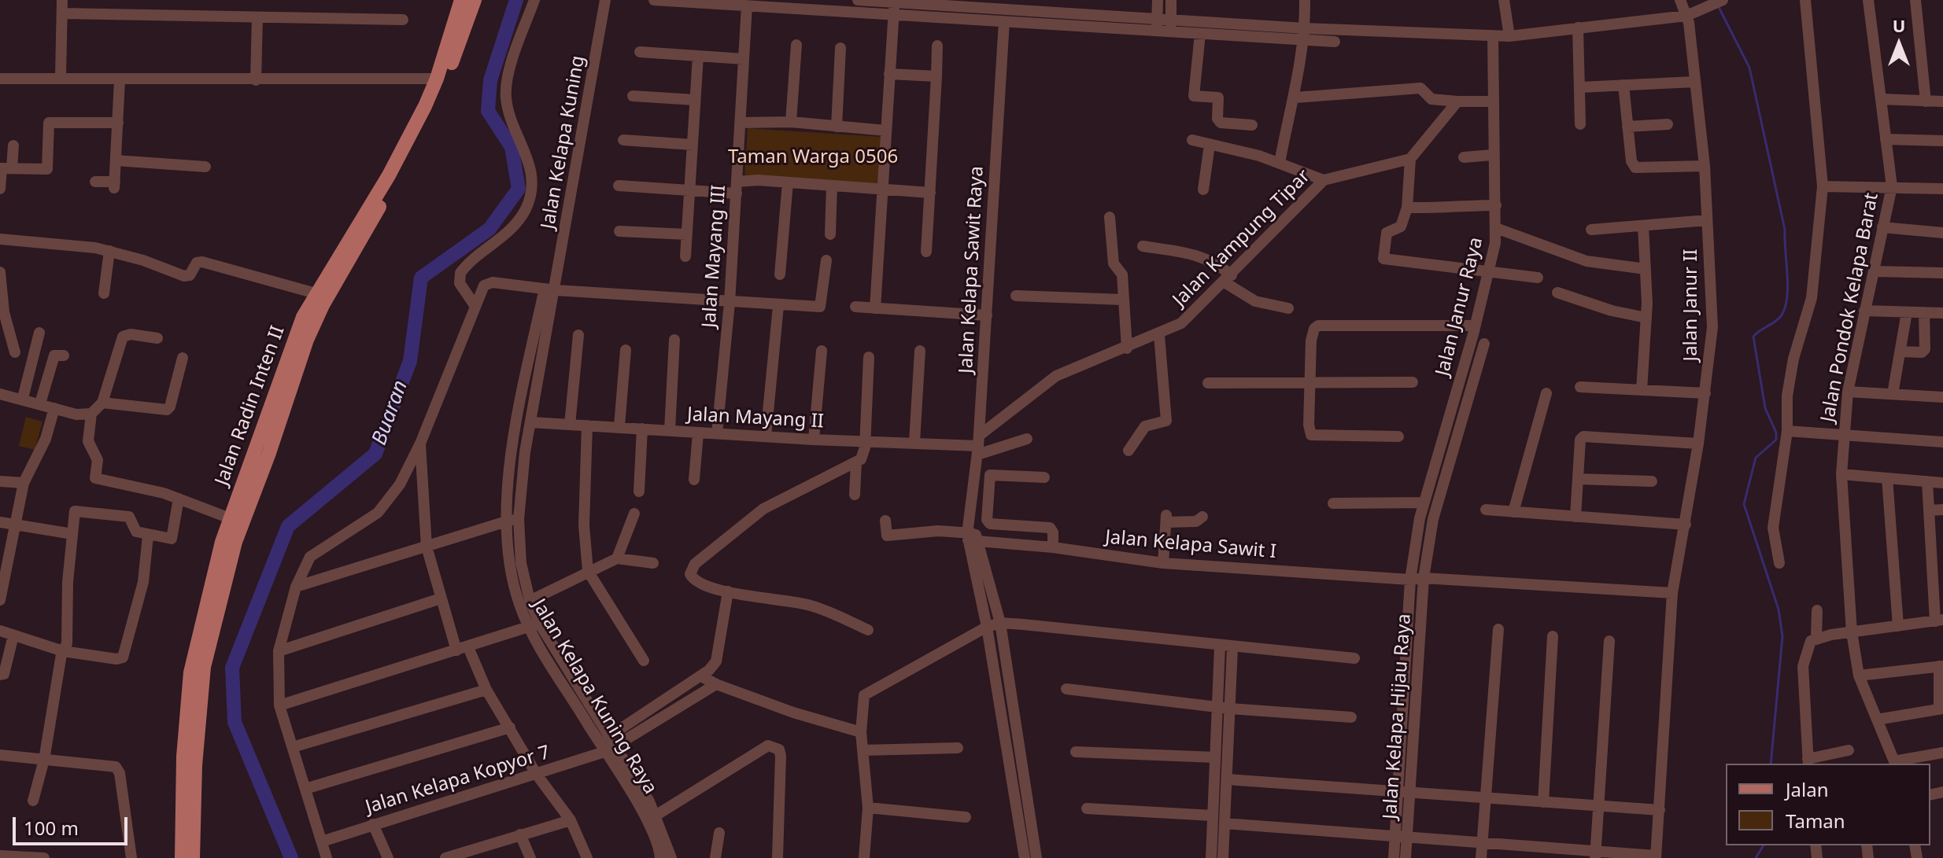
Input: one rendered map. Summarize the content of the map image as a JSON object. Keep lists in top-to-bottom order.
{
  "streets": {
    "main road": ["Jalan Radin Inten II"],
    "street": [
      "Jalan Kelapa Kuning",
      "Jalan Kampung Tipar",
      "Jalan Mayang III",
      "Jalan Kelapa Sawit Raya",
      "Jalan Janur II",
      "Jalan Janur Raya",
      "Jalan Pondok Kelapa Barat",
      "Jalan Mayang II",
      "Jalan Kelapa Sawit I",
      "Jalan Kelapa Kuning Raya",
      "Jalan Kelapa Hijau Raya",
      "Jalan Kelapa Kopyor 7"
    ]
  },
  "crossings": [
    ["Jalan Kelapa Kuning", "Jalan Kelapa Kuning Raya"],
    ["Jalan Kampung Tipar", "Jalan Kelapa Sawit Raya"],
    ["Jalan Kampung Tipar", "Jalan Mayang II"],
    ["Jalan Mayang III", "Jalan Mayang II"],
    ["Jalan Kelapa Sawit Raya", "Jalan Mayang II"],
    ["Jalan Kelapa Sawit Raya", "Jalan Kelapa Sawit I"],
    ["Jalan Janur II", "Jalan Kelapa Sawit I"],
    ["Jalan Janur Raya", "Jalan Kelapa Sawit I"],
    ["Jalan Janur Raya", "Jalan Kelapa Hijau Raya"],
    ["Jalan Mayang II", "Jalan Kelapa Kuning Raya"],
    ["Jalan Kelapa Sawit I", "Jalan Kelapa Hijau Raya"],
    ["Jalan Kelapa Kuning Raya", "Jalan Kelapa Kopyor 7"]
  ],
  "water": ["Buaran"],
  "parks": ["Taman Warga 0506"],
  "legend": ["Jalan", "Taman"],
  "scale_bar": "100 m",
  "north": "top"
}
